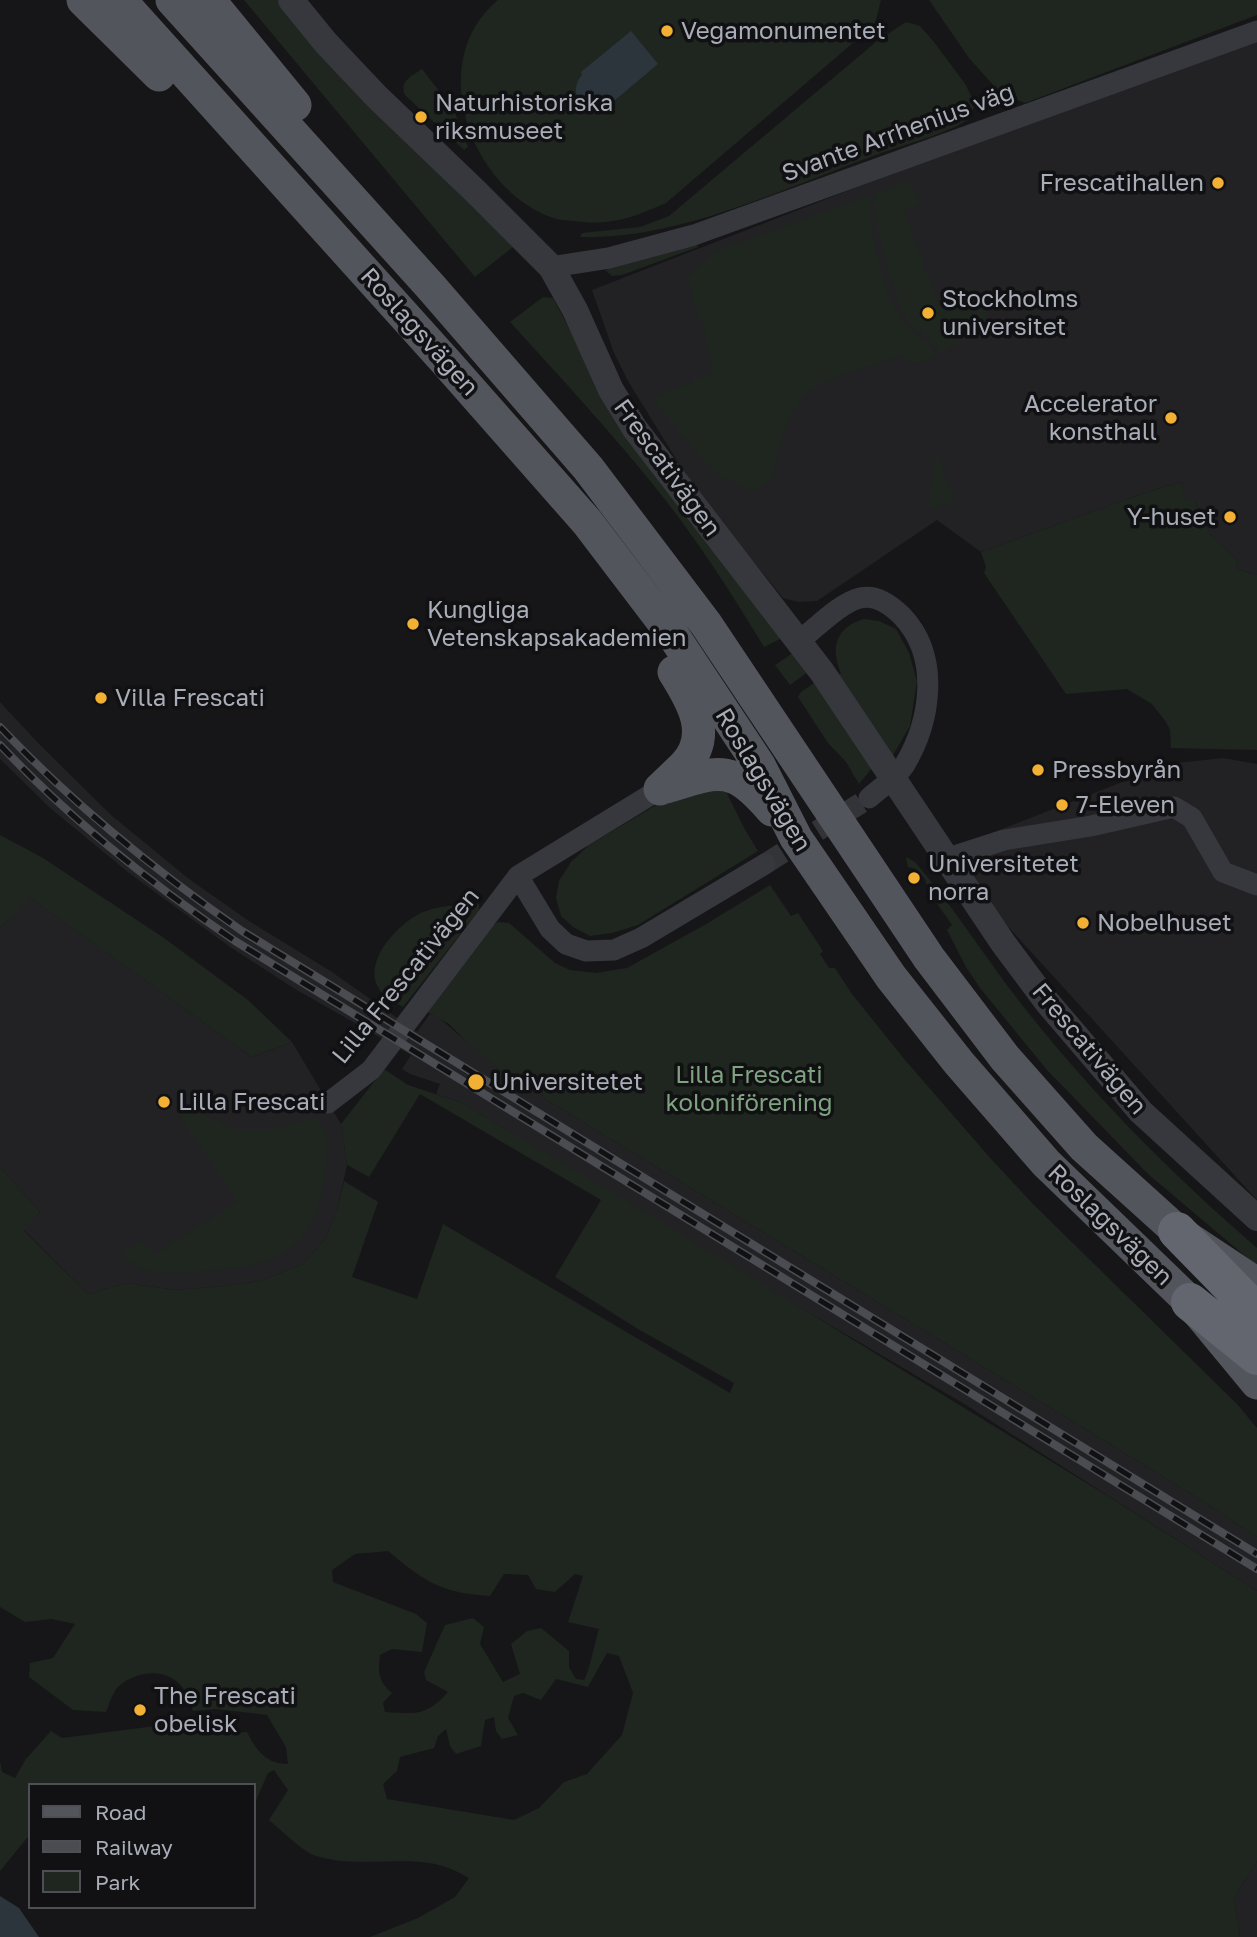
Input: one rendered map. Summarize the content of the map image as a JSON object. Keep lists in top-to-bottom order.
{
  "streets": {
    "main road": ["Roslagsvägen"],
    "street": ["Svante Arrhenius väg", "Frescativägen", "Lilla Frescativägen"]
  },
  "crossings": [
    ["Svante Arrhenius väg", "Frescativägen"]
  ],
  "parks": ["Lilla Frescati koloniförening"],
  "places": [
    "Vegamonumentet",
    "Naturhistoriska riksmuseet",
    "Frescatihallen",
    "Stockholms universitet",
    "Accelerator konsthall",
    "Y-huset",
    "Kungliga Vetenskapsakademien",
    "Villa Frescati",
    "Pressbyrån",
    "7-Eleven",
    "Universitetet norra",
    "Nobelhuset",
    "Universitetet",
    "Lilla Frescati",
    "The Frescati obelisk"
  ],
  "legend": ["Road", "Railway", "Park"]
}
